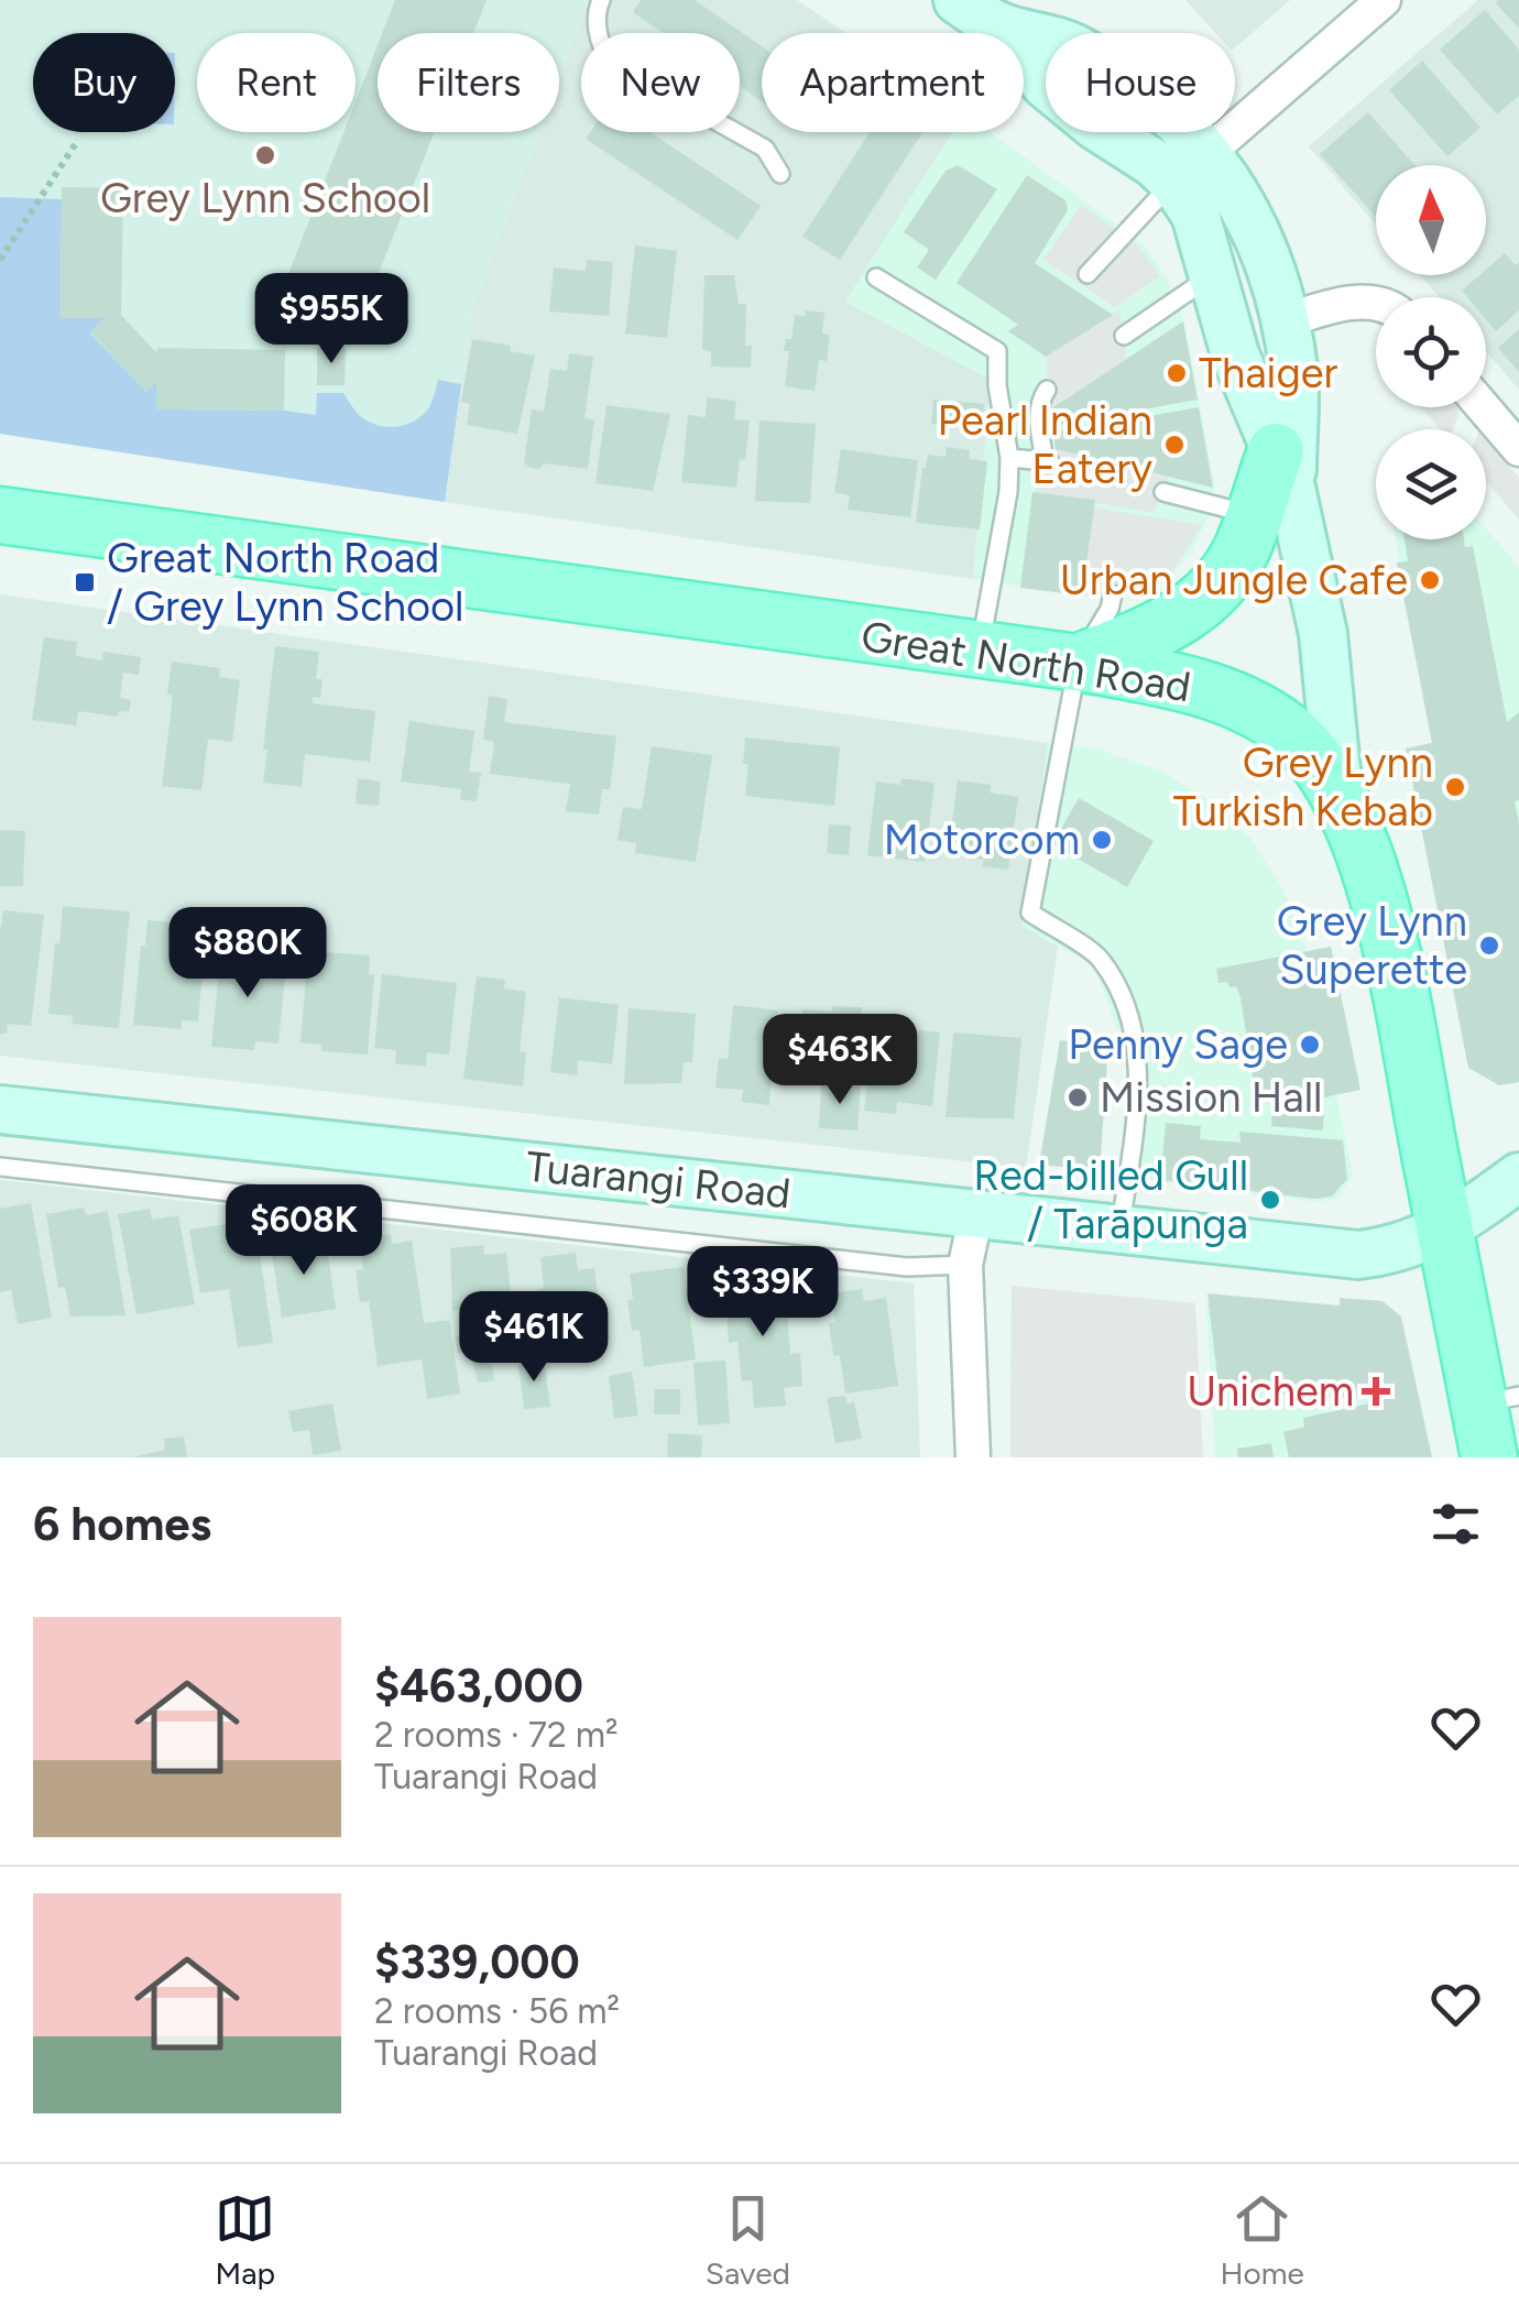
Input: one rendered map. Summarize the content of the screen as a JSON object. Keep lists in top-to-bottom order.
{
  "streets": {
    "main road": ["Great North Road"],
    "street": ["Tuarangi Road"]
  },
  "crossings": [
    ["Great North Road", "Tuarangi Road"]
  ],
  "places": {
    "other": [
      "Grey Lynn School",
      "Thaiger",
      "Pearl Indian Eatery",
      "Urban Jungle Cafe",
      "Grey Lynn Turkish Kebab",
      "Motorcom",
      "Grey Lynn Superette",
      "Penny Sage",
      "Mission Hall",
      "Red-billed Gull / Tarāpunga"
    ],
    "transit": ["Great North Road / Grey Lynn School"],
    "health": ["Unichem"]
  },
  "north": "top",
  "page": {
    "chip": [
      "Buy",
      "Rent",
      "Filters",
      "New",
      "Apartment",
      "House"
    ],
    "price": [
      "$955K",
      "$880K",
      "$463K",
      "$608K",
      "$339K",
      "$461K"
    ],
    "heading": "6 homes",
    "list": [
      {
        "name": "$463,000",
        "note": "2 rooms · 72 m² · Tuarangi Road"
      },
      {
        "name": "$339,000",
        "note": "2 rooms · 56 m² · Tuarangi Road"
      }
    ],
    "tabs": ["Map", "Saved", "Home"]
  }
}
